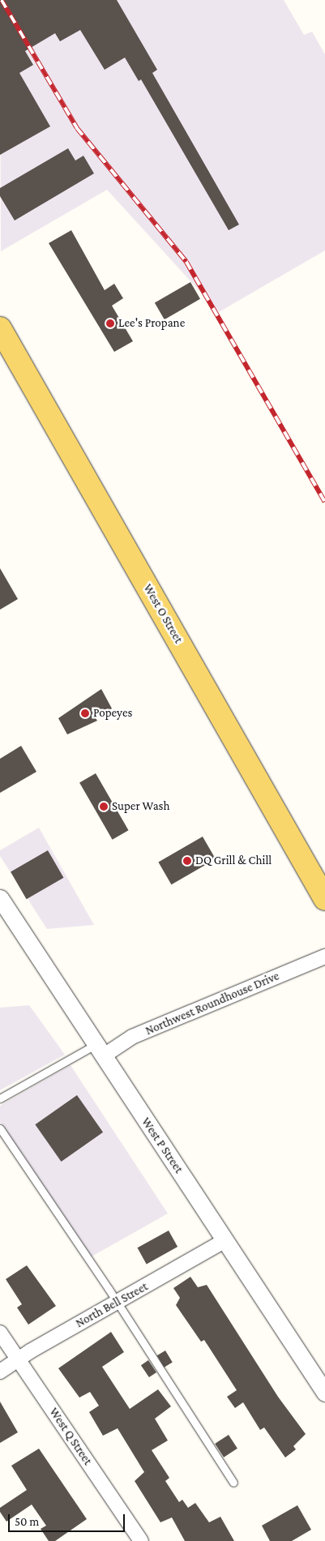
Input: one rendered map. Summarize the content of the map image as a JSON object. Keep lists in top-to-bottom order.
{
  "streets": {
    "main road": ["West O Street"],
    "street": [
      "Northwest Roundhouse Drive",
      "West P Street",
      "North Bell Street",
      "West Q Street"
    ]
  },
  "crossings": [
    ["Northwest Roundhouse Drive", "West P Street"],
    ["West P Street", "North Bell Street"],
    ["North Bell Street", "West Q Street"]
  ],
  "places": [
    "Lee's Propane",
    "Popeyes",
    "Super Wash",
    "DQ Grill & Chill"
  ],
  "scale_bar": "50 m"
}
